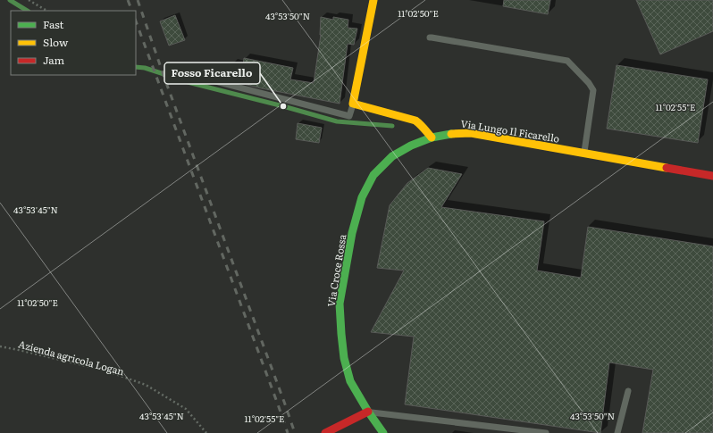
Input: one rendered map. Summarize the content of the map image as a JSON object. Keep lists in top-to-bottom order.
{
  "streets": {
    "street": ["Via Lungo Il Ficarello", "Via Croce Rossa"],
    "path": ["Azienda agricola Logan"]
  },
  "crossings": [
    ["Via Lungo Il Ficarello", "Via Croce Rossa"]
  ],
  "places": ["Fosso Ficarello"],
  "legend": ["Fast", "Slow", "Jam"],
  "coordinates": [
    "11°02'50\"E",
    "43°53'50\"N",
    "11°02'55\"E",
    "43°53'45\"N"
  ]
}
